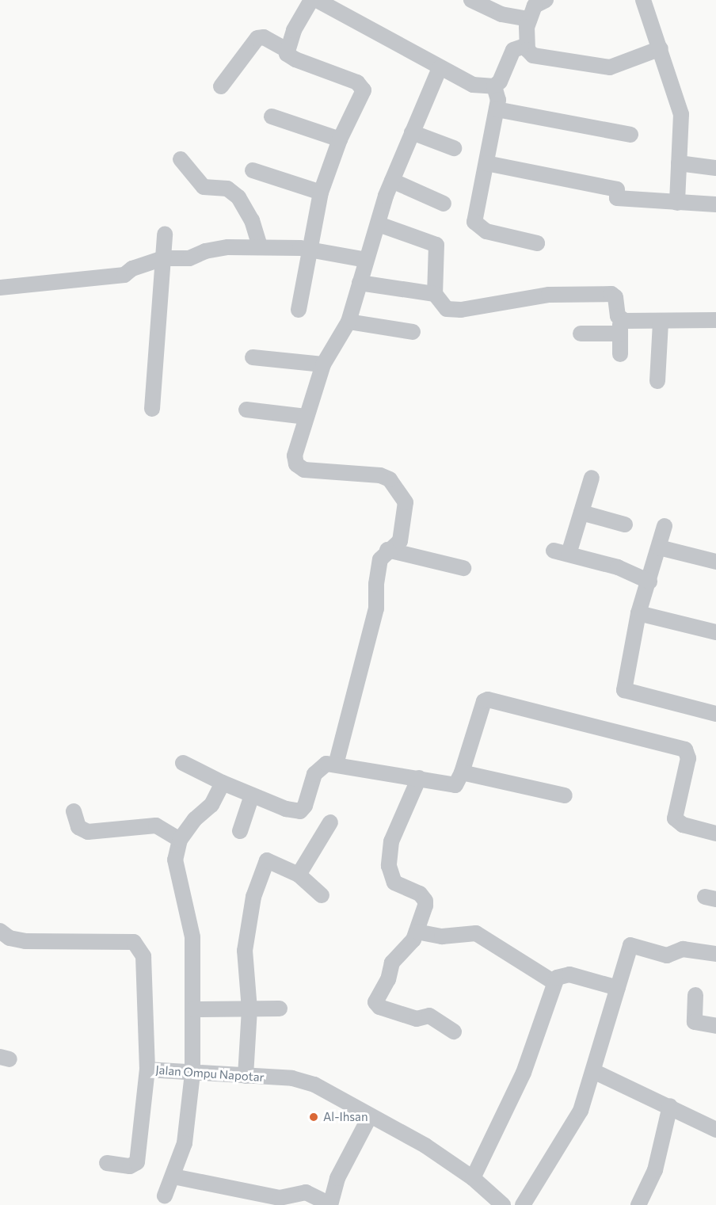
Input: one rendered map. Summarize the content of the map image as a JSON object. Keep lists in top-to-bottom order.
{
  "streets": {
    "street": ["Jalan Ompu Napotar"]
  },
  "places": ["Al-Ihsan"]
}
